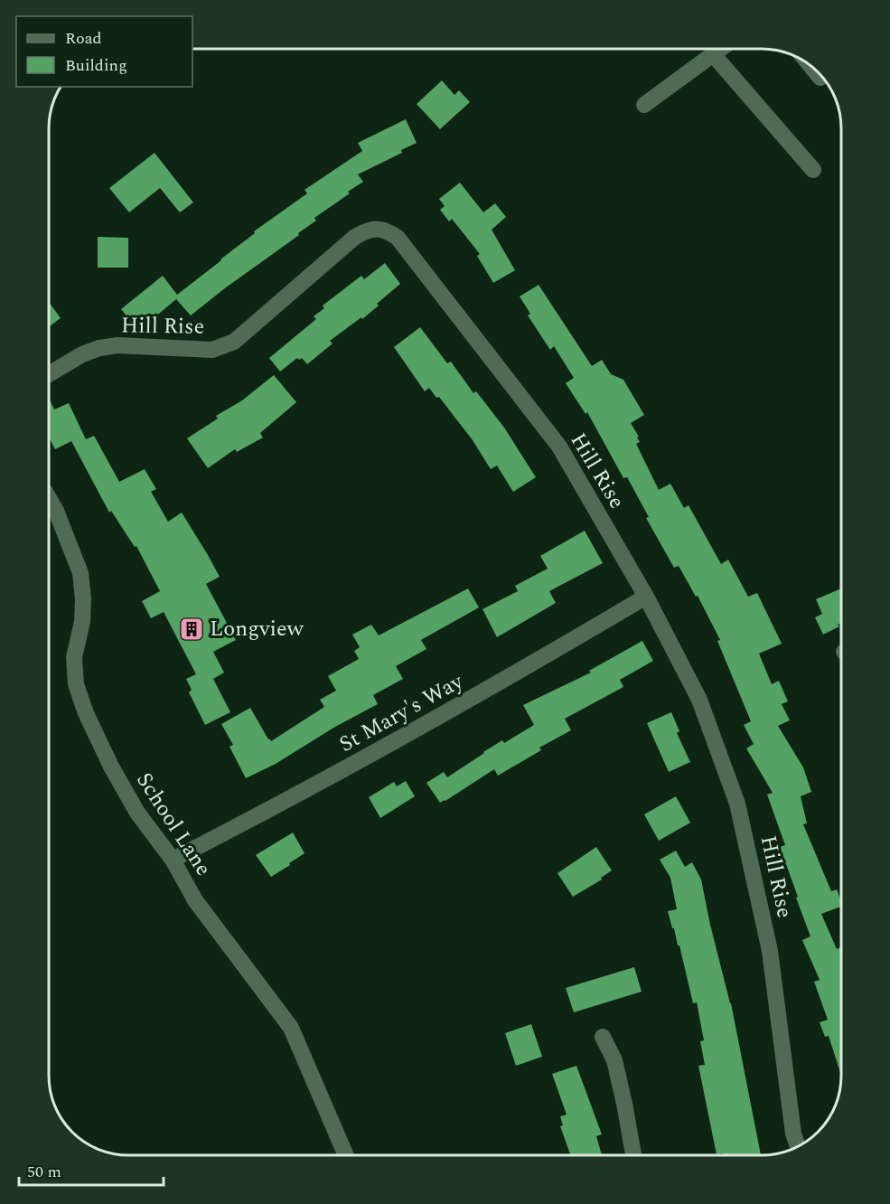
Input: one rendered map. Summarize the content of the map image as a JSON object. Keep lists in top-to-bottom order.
{
  "streets": {
    "street": ["Hill Rise", "St Mary's Way", "School Lane"]
  },
  "crossings": [
    ["Hill Rise", "St Mary's Way"],
    ["St Mary's Way", "School Lane"]
  ],
  "places": {
    "building": ["Longview"]
  },
  "legend": ["Road", "Building"],
  "scale_bar": "50 m"
}
